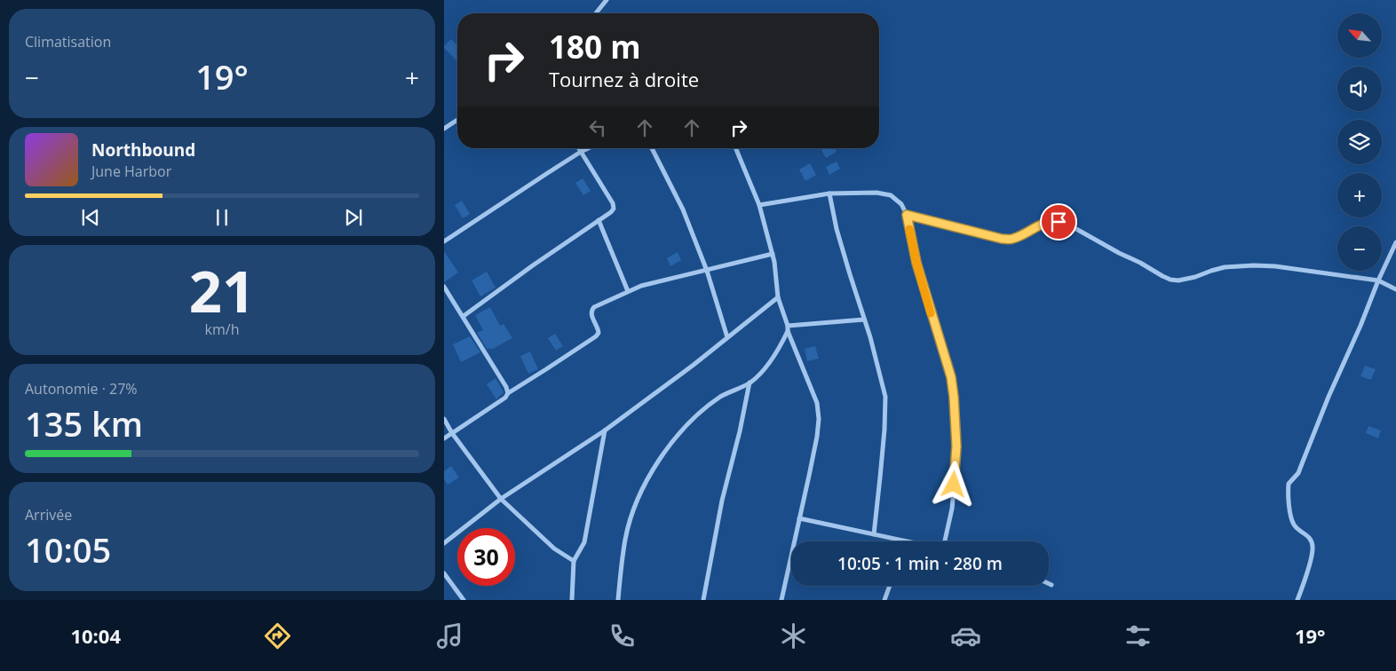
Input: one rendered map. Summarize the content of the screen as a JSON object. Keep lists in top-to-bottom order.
{
  "north": "top left",
  "page": {
    "tile": [
      "Climatisation",
      ["21", "km/h"],
      ["Autonomie · 27%", "135 km"],
      ["Arrivée", "10:05"]
    ],
    "map_buttons": ["+", "−"],
    "turn": ["180 m", "Tournez à droite"],
    "heat": ["−", "19°", "+"],
    "song": ["Northbound", "June Harbor"],
    "limit": "30",
    "trip": "10:05 · 1 min · 280 m",
    "tabs": ["10:04", "19°"]
  }
}
